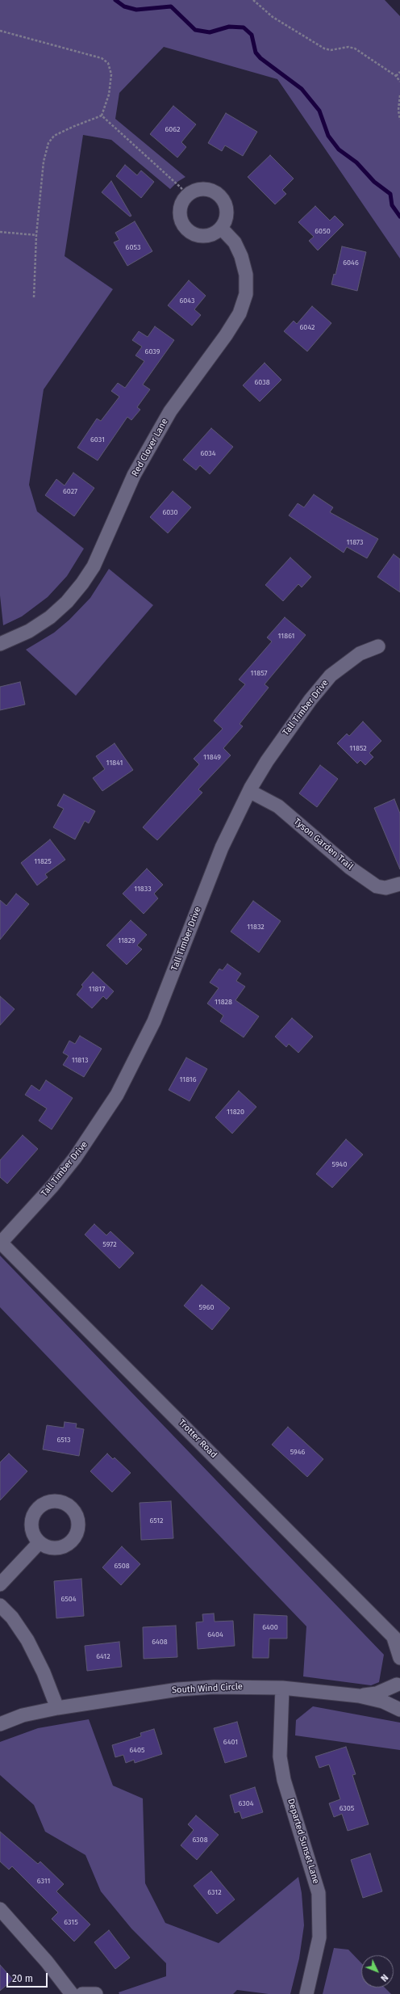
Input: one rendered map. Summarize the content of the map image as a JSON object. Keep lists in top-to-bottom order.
{
  "streets": {
    "street": [
      "Red Clover Lane",
      "Tall Timber Drive",
      "Tyson Garden Trail",
      "Trotter Road",
      "South Wind Circle",
      "Departed Sunset Lane"
    ]
  },
  "crossings": [
    ["Tall Timber Drive", "Tyson Garden Trail"],
    ["Tall Timber Drive", "Trotter Road"],
    ["South Wind Circle", "Departed Sunset Lane"]
  ],
  "house_numbers": [
    "6062",
    "6050",
    "6053",
    "6046",
    "6043",
    "6042",
    "6039",
    "6038",
    "6031",
    "6034",
    "6027",
    "6030",
    "11873",
    "11861",
    "11857",
    "11852",
    "11849",
    "11841",
    "11825",
    "11833",
    "11832",
    "11829",
    "11817",
    "11828",
    "11813",
    "11816",
    "11820",
    "5940",
    "5972",
    "5960",
    "6513",
    "5946",
    "6512",
    "6508",
    "6504",
    "6400",
    "6404",
    "6408",
    "6412",
    "6401",
    "6405",
    "6304",
    "6305",
    "6308",
    "6311",
    "6312",
    "6315"
  ],
  "scale_bar": "20 m",
  "north": "bottom right"
}
